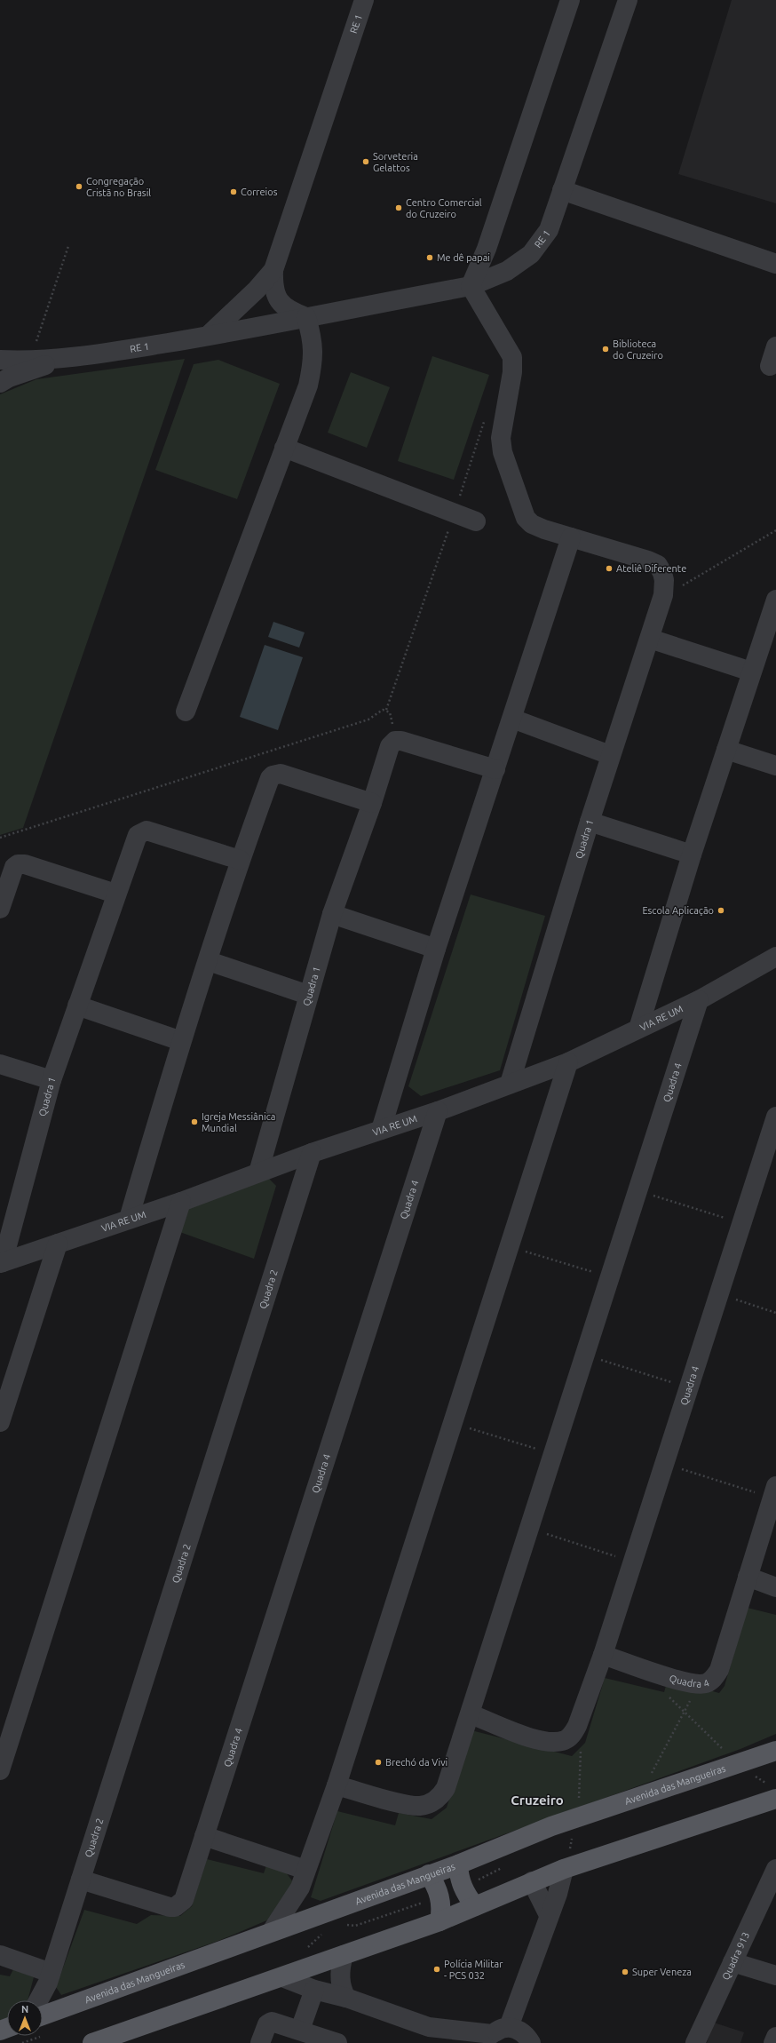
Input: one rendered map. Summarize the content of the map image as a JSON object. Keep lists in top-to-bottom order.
{
  "streets": {
    "main road": ["Avenida das Mangueiras"],
    "street": [
      "RE 1",
      "Quadra 1",
      "VIA RE UM",
      "Quadra 4",
      "Quadra 2",
      "Quadra 913"
    ]
  },
  "crossings": [
    ["Quadra 1", "VIA RE UM"],
    ["VIA RE UM", "Quadra 4"],
    ["VIA RE UM", "Quadra 2"],
    ["Quadra 4", "Quadra 2"],
    ["Quadra 2", "Avenida das Mangueiras"]
  ],
  "districts": ["Cruzeiro"],
  "places": [
    "Sorveteria Gelattos",
    "Congregação Cristã no Brasil",
    "Correios",
    "Centro Comercial do Cruzeiro",
    "Me dê papai",
    "Biblioteca do Cruzeiro",
    "Ateliê Diferente",
    "Escola Aplicação",
    "Igreja Messiânica Mundial",
    "Brechó da Vivi",
    "Polícia Militar - PCS 032",
    "Super Veneza"
  ],
  "north": "top"
}
